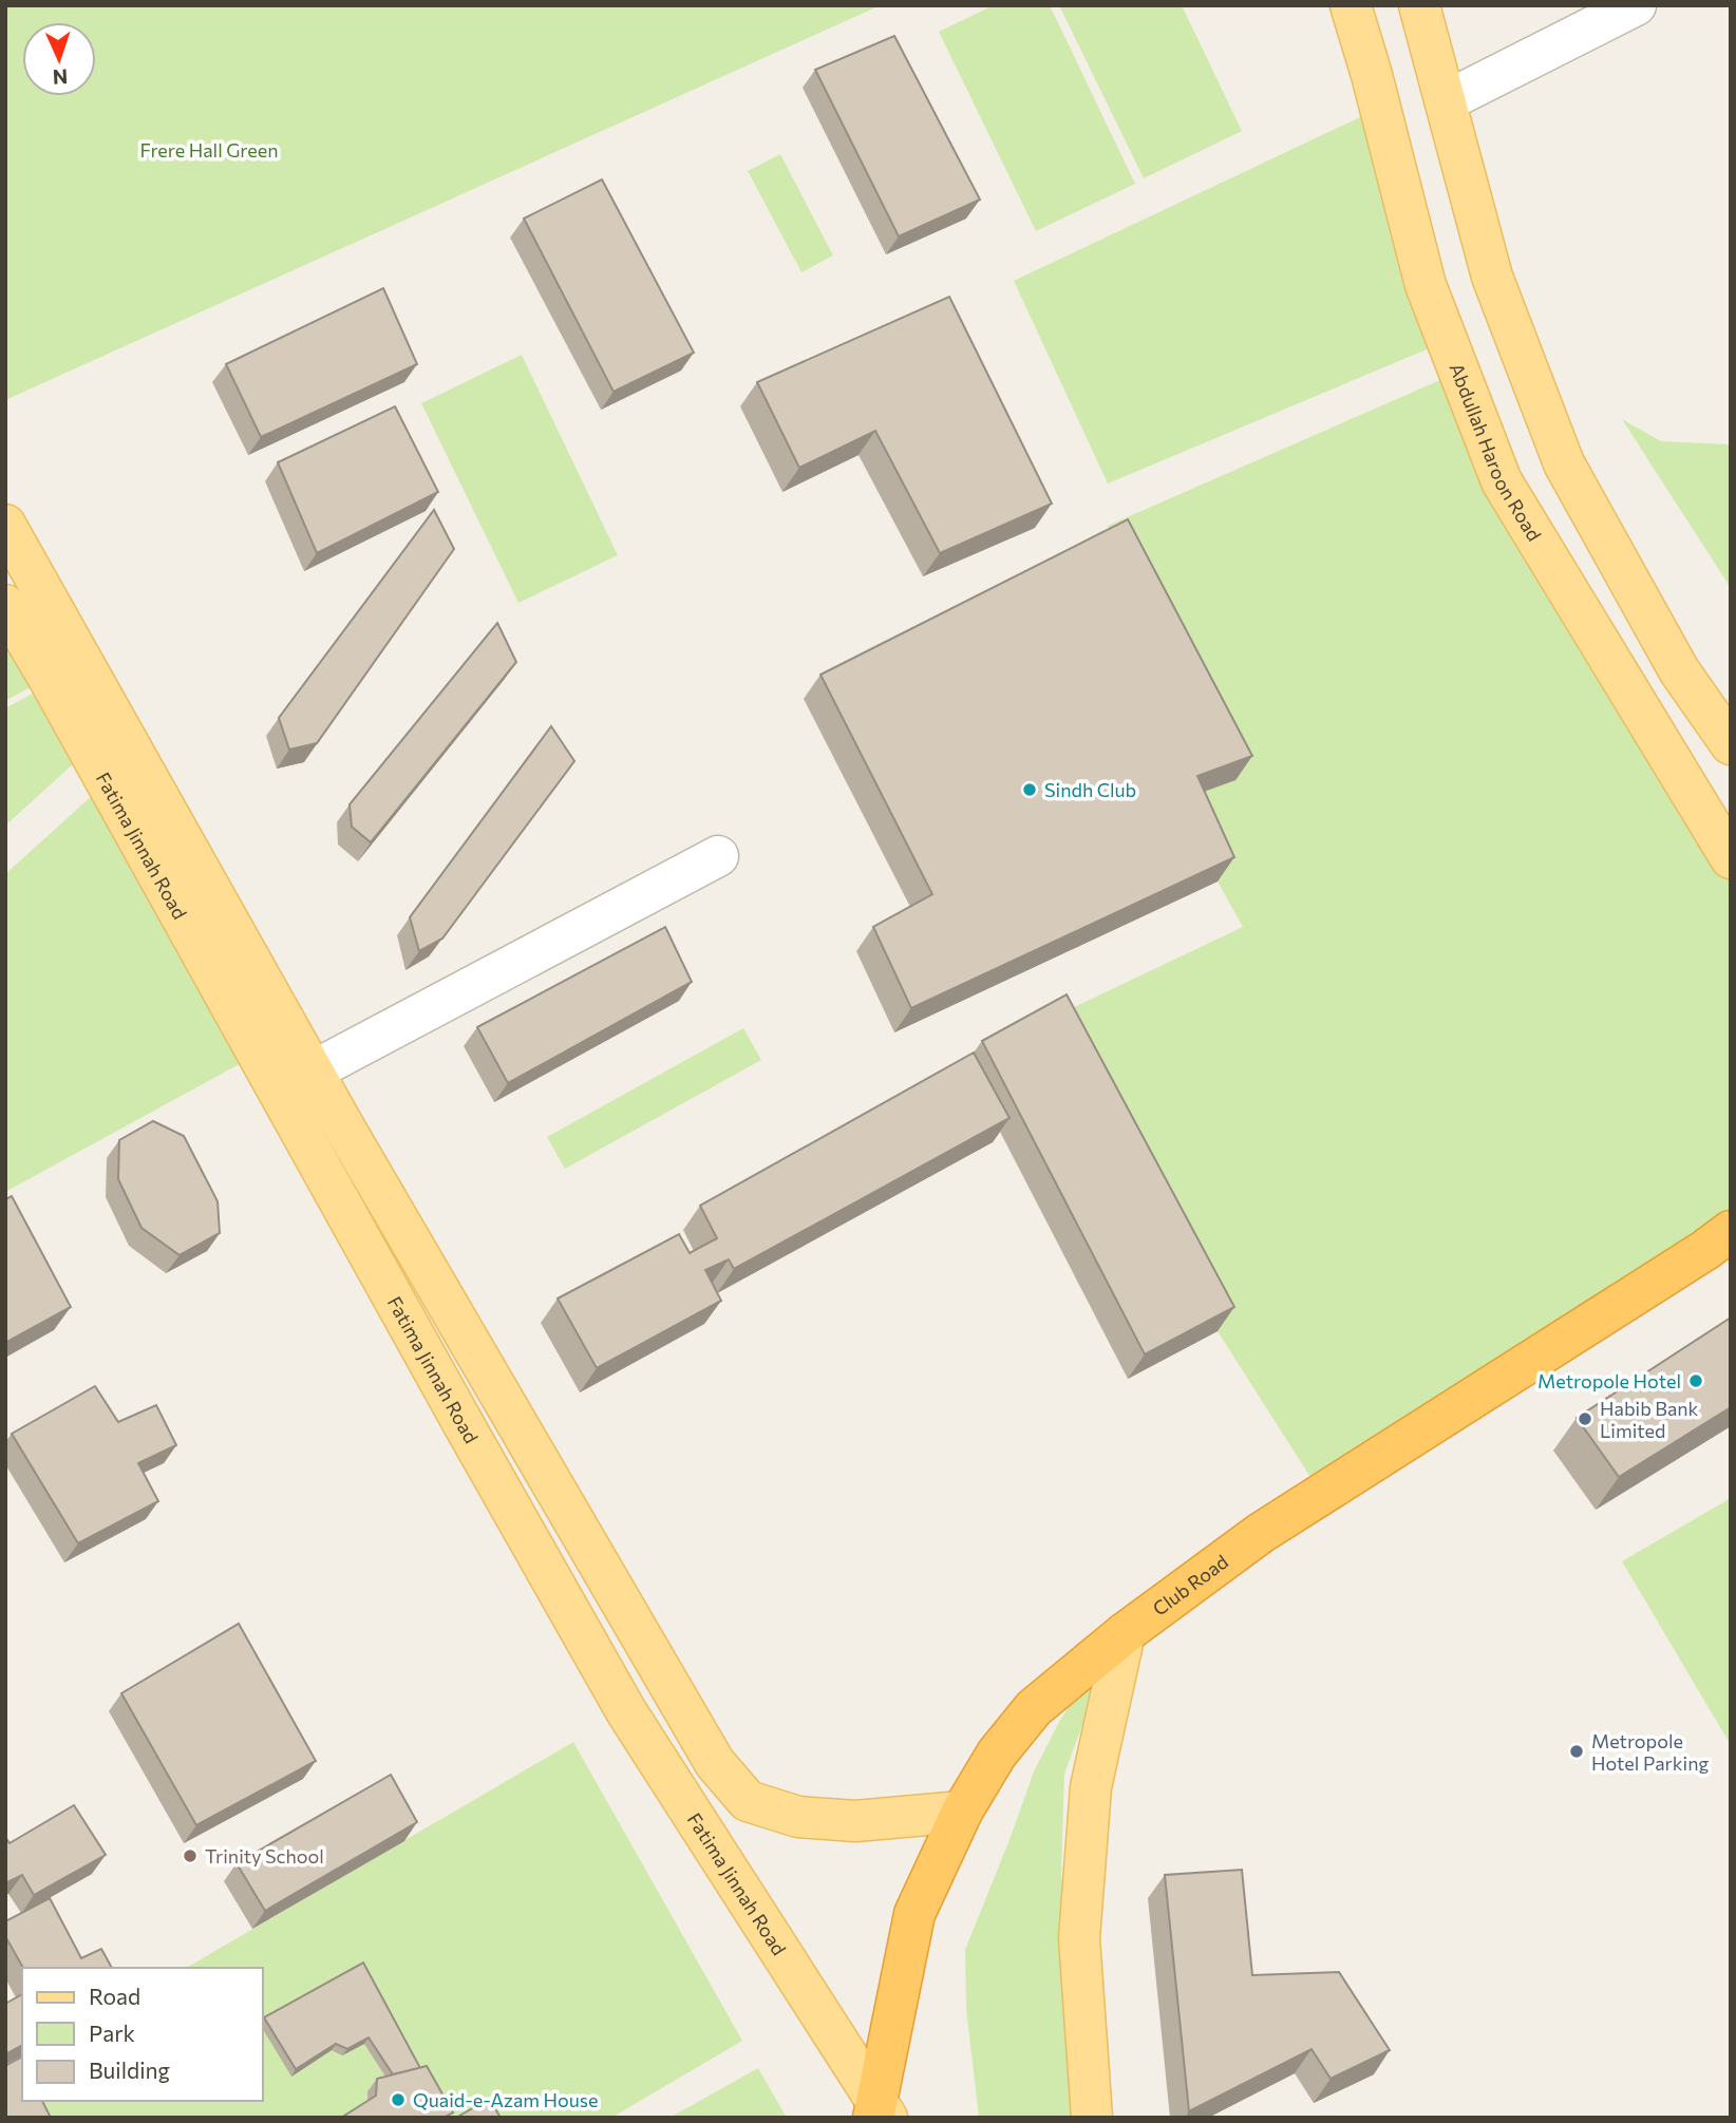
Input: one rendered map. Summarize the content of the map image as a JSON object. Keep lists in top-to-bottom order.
{
  "streets": {
    "highway": ["Club Road"],
    "main road": ["Abdullah Haroon Road", "Fatima Jinnah Road"]
  },
  "crossings": [
    ["Fatima Jinnah Road", "Club Road"]
  ],
  "parks": ["Frere Hall Green"],
  "places": [
    "Sindh Club",
    "Metropole Hotel",
    "Habib Bank Limited",
    "Metropole Hotel Parking",
    "Trinity School",
    "Quaid-e-Azam House"
  ],
  "legend": ["Road", "Park", "Building"],
  "north": "bottom"
}
